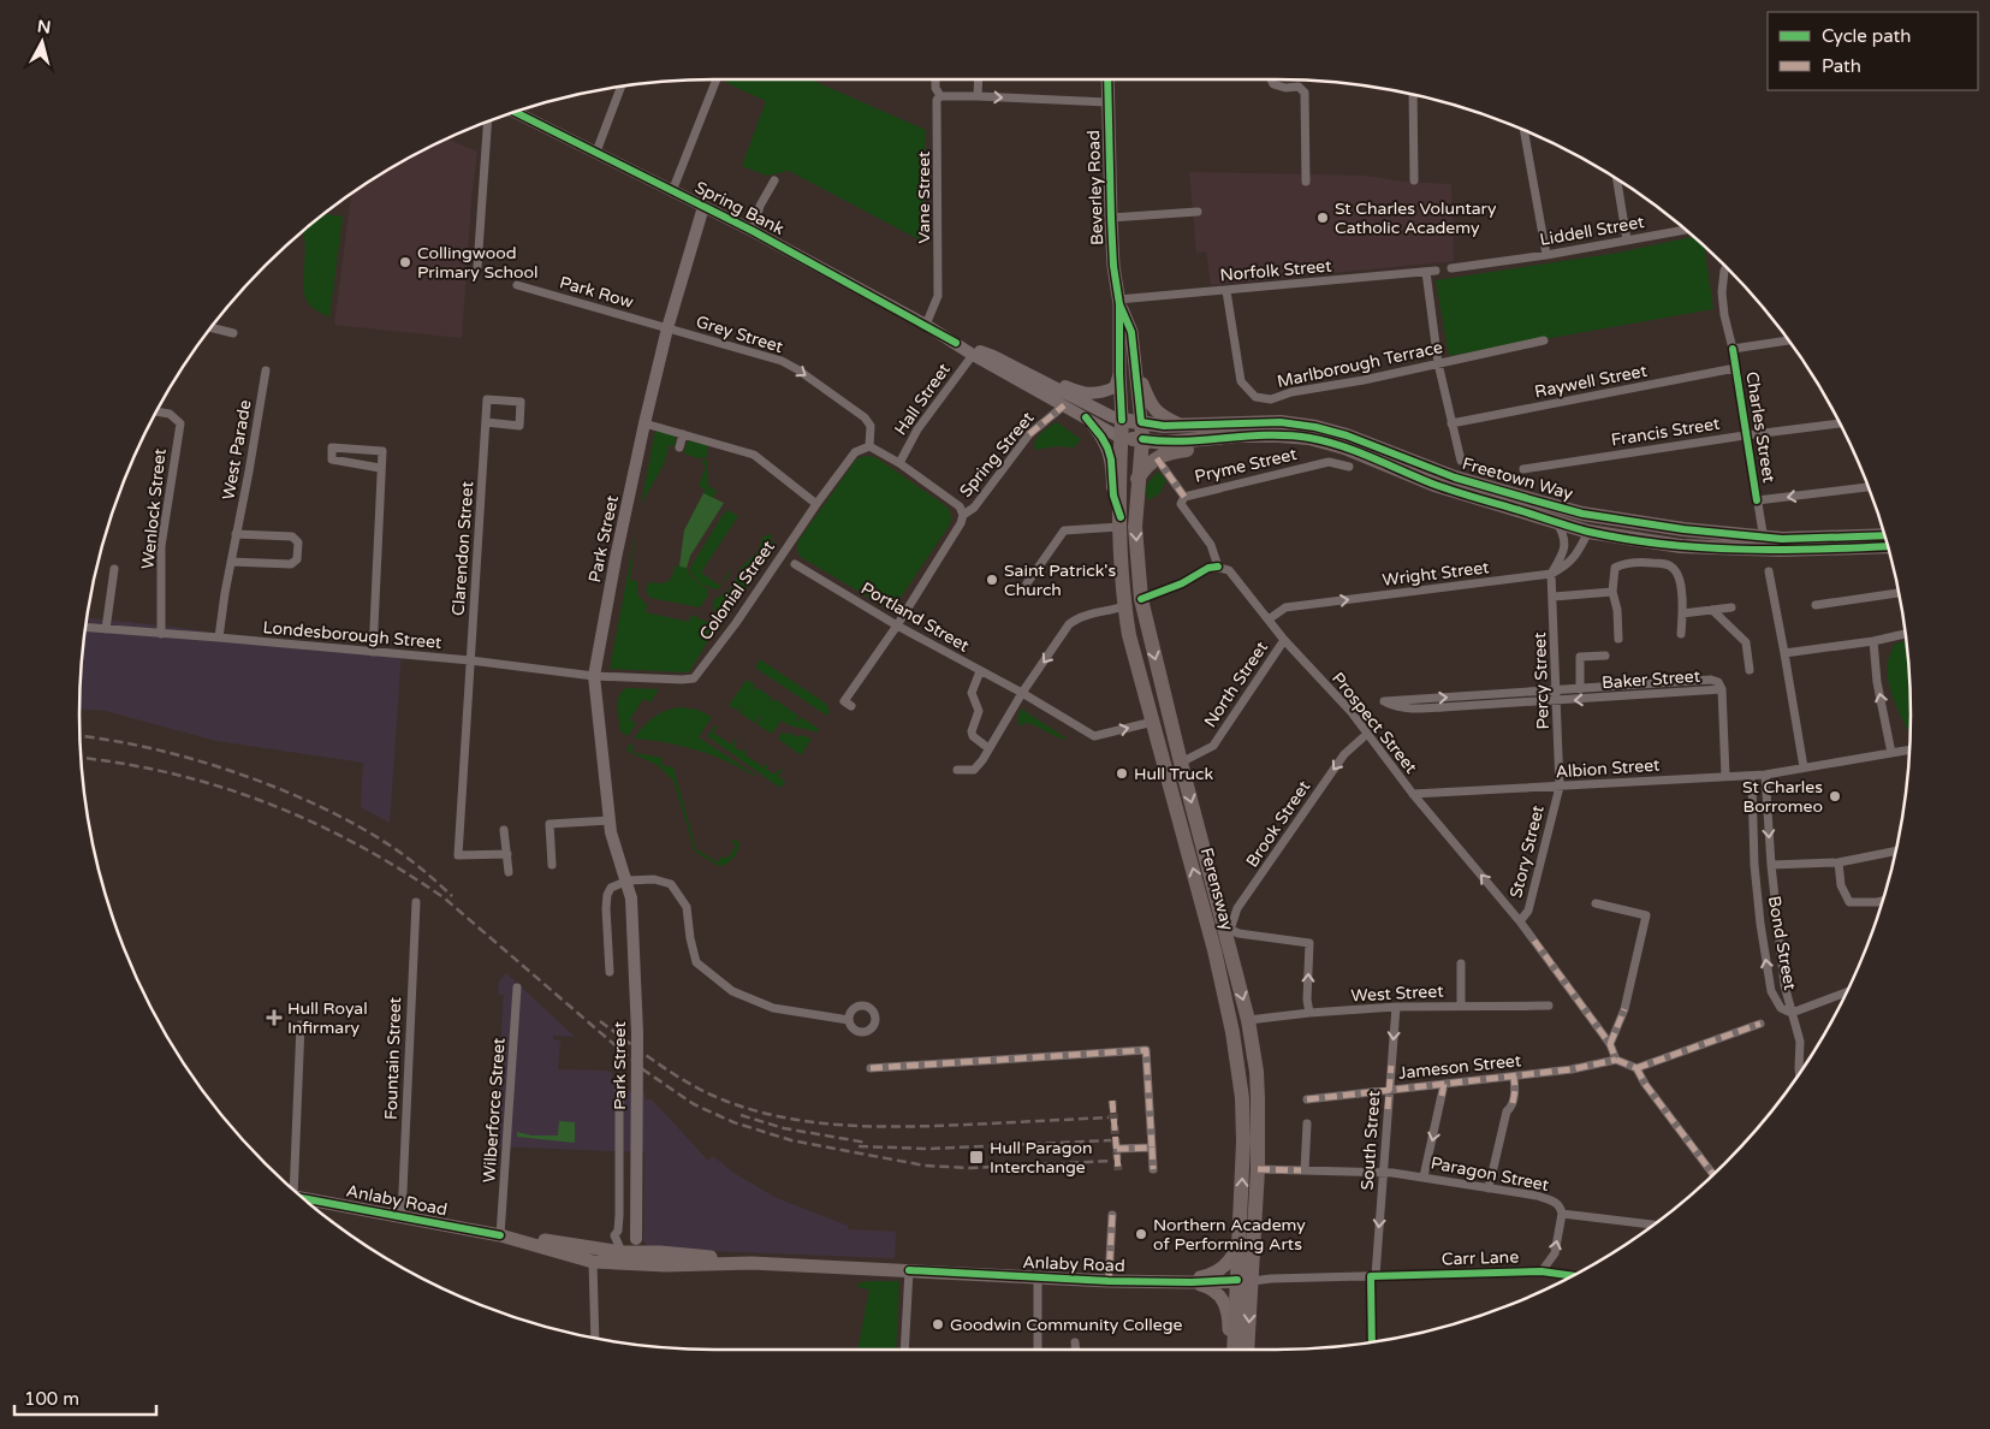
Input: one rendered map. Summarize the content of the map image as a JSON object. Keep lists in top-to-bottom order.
{
  "streets": {
    "highway": ["Spring Bank", "Freetown Way", "Ferensway"],
    "main road": ["Beverley Road", "Anlaby Road"],
    "street": [
      "Vane Street",
      "Liddell Street",
      "Norfolk Street",
      "Park Row",
      "Grey Street",
      "Marlborough Terrace",
      "Raywell Street",
      "Hall Street",
      "Charles Street",
      "Francis Street",
      "West Parade",
      "Spring Street",
      "Pryme Street",
      "Wenlock Street",
      "Park Street",
      "Clarendon Street",
      "Wright Street",
      "Colonial Street",
      "Portland Street",
      "Londesborough Street",
      "Baker Street",
      "Percy Street",
      "North Street",
      "Prospect Street",
      "Albion Street",
      "Brook Street",
      "Story Street",
      "Bond Street",
      "West Street",
      "Fountain Street",
      "Jameson Street",
      "Wilberforce Street",
      "South Street",
      "Paragon Street",
      "Carr Lane"
    ]
  },
  "crossings": [
    ["Beverley Road", "Spring Bank"],
    ["Beverley Road", "Norfolk Street"],
    ["Beverley Road", "Freetown Way"],
    ["Beverley Road", "Ferensway"],
    ["Vane Street", "Spring Bank"],
    ["Spring Bank", "Hall Street"],
    ["Spring Bank", "Spring Street"],
    ["Spring Bank", "Freetown Way"],
    ["Spring Bank", "Park Street"],
    ["Spring Bank", "Ferensway"],
    ["Norfolk Street", "Marlborough Terrace"],
    ["Park Row", "Grey Street"],
    ["Park Row", "Park Street"],
    ["Grey Street", "Park Street"],
    ["Grey Street", "Colonial Street"],
    ["Raywell Street", "Charles Street"],
    ["Charles Street", "Francis Street"],
    ["Charles Street", "Freetown Way"],
    ["West Parade", "Londesborough Street"],
    ["Spring Street", "Portland Street"],
    ["Pryme Street", "Prospect Street"],
    ["Freetown Way", "Ferensway"],
    ["Wenlock Street", "Londesborough Street"],
    ["Park Street", "Colonial Street"],
    ["Park Street", "Londesborough Street"],
    ["Park Street", "Anlaby Road"],
    ["Clarendon Street", "Londesborough Street"],
    ["Wright Street", "Percy Street"],
    ["Wright Street", "Prospect Street"],
    ["Colonial Street", "Londesborough Street"],
    ["Portland Street", "Ferensway"],
    ["Baker Street", "Percy Street"],
    ["Percy Street", "Albion Street"],
    ["Percy Street", "Story Street"],
    ["North Street", "Prospect Street"],
    ["North Street", "Ferensway"],
    ["Prospect Street", "Albion Street"],
    ["Prospect Street", "Brook Street"],
    ["Prospect Street", "Story Street"],
    ["Prospect Street", "Jameson Street"],
    ["Albion Street", "Story Street"],
    ["Albion Street", "Bond Street"],
    ["Brook Street", "Ferensway"],
    ["Ferensway", "West Street"],
    ["Ferensway", "Paragon Street"],
    ["Ferensway", "Anlaby Road"],
    ["West Street", "South Street"],
    ["Fountain Street", "Anlaby Road"],
    ["Jameson Street", "South Street"],
    ["Wilberforce Street", "Anlaby Road"],
    ["South Street", "Paragon Street"],
    ["South Street", "Anlaby Road"],
    ["South Street", "Carr Lane"],
    ["Anlaby Road", "Carr Lane"]
  ],
  "one_way": [
    "Grey Street",
    "Wright Street",
    "Brook Street",
    "South Street"
  ],
  "places": {
    "other": [
      "St Charles Voluntary Catholic Academy",
      "Collingwood Primary School",
      "Saint Patrick's Church",
      "Hull Truck",
      "St Charles Borromeo",
      "Northern Academy of Performing Arts",
      "Goodwin Community College"
    ],
    "health": ["Hull Royal Infirmary"],
    "transit": ["Hull Paragon Interchange"]
  },
  "legend": ["Cycle path", "Path"],
  "scale_bar": "100 m",
  "north": "top"
}
